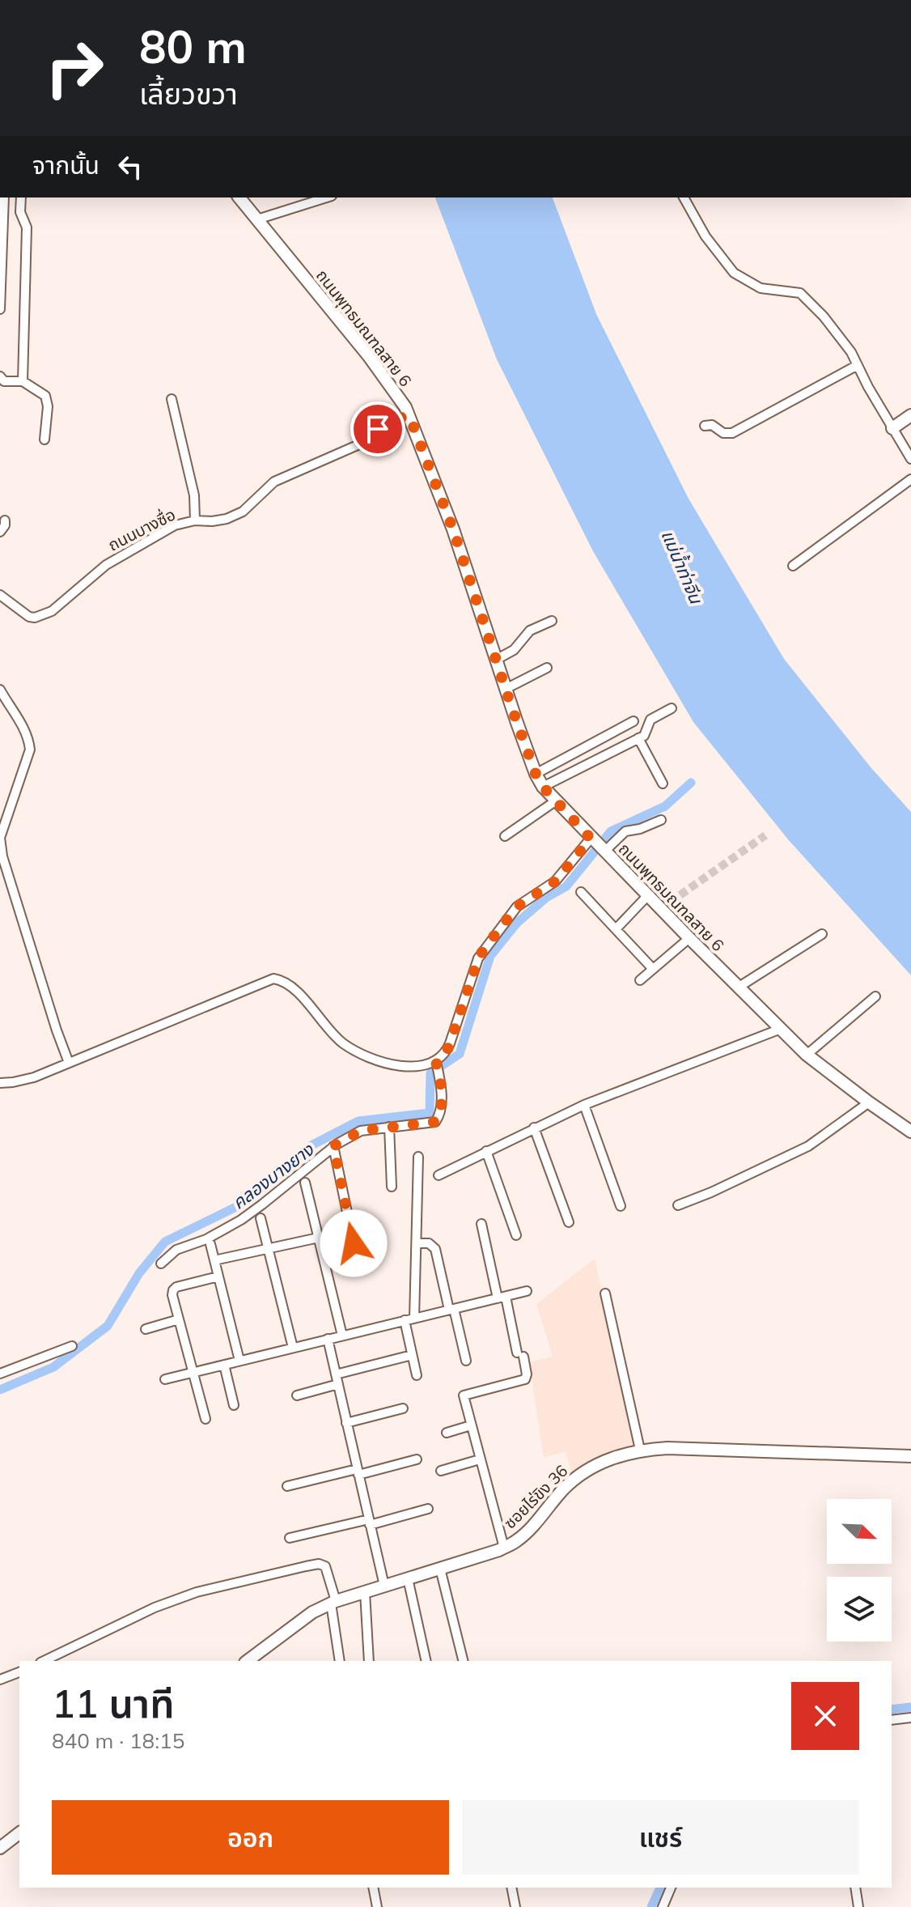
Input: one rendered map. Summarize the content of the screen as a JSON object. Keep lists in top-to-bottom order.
{
  "streets": {
    "main road": ["ถนนพุทธมณฑลสาย 6", "ซอยไร่ขิง 36"],
    "street": ["ถนนบางซื่อ"]
  },
  "crossings": [
    ["ถนนพุทธมณฑลสาย 6", "ถนนบางซื่อ"]
  ],
  "water": ["แม่น้ำท่าจีน", "คลองบางยาง"],
  "north": "bottom right",
  "page": {
    "turn": ["80 m", "เลี้ยวขวา"],
    "then": "จากนั้น",
    "heading": ["11 นาที", "840 m · 18:15"],
    "buttons": ["ออก", "แชร์"]
  }
}
